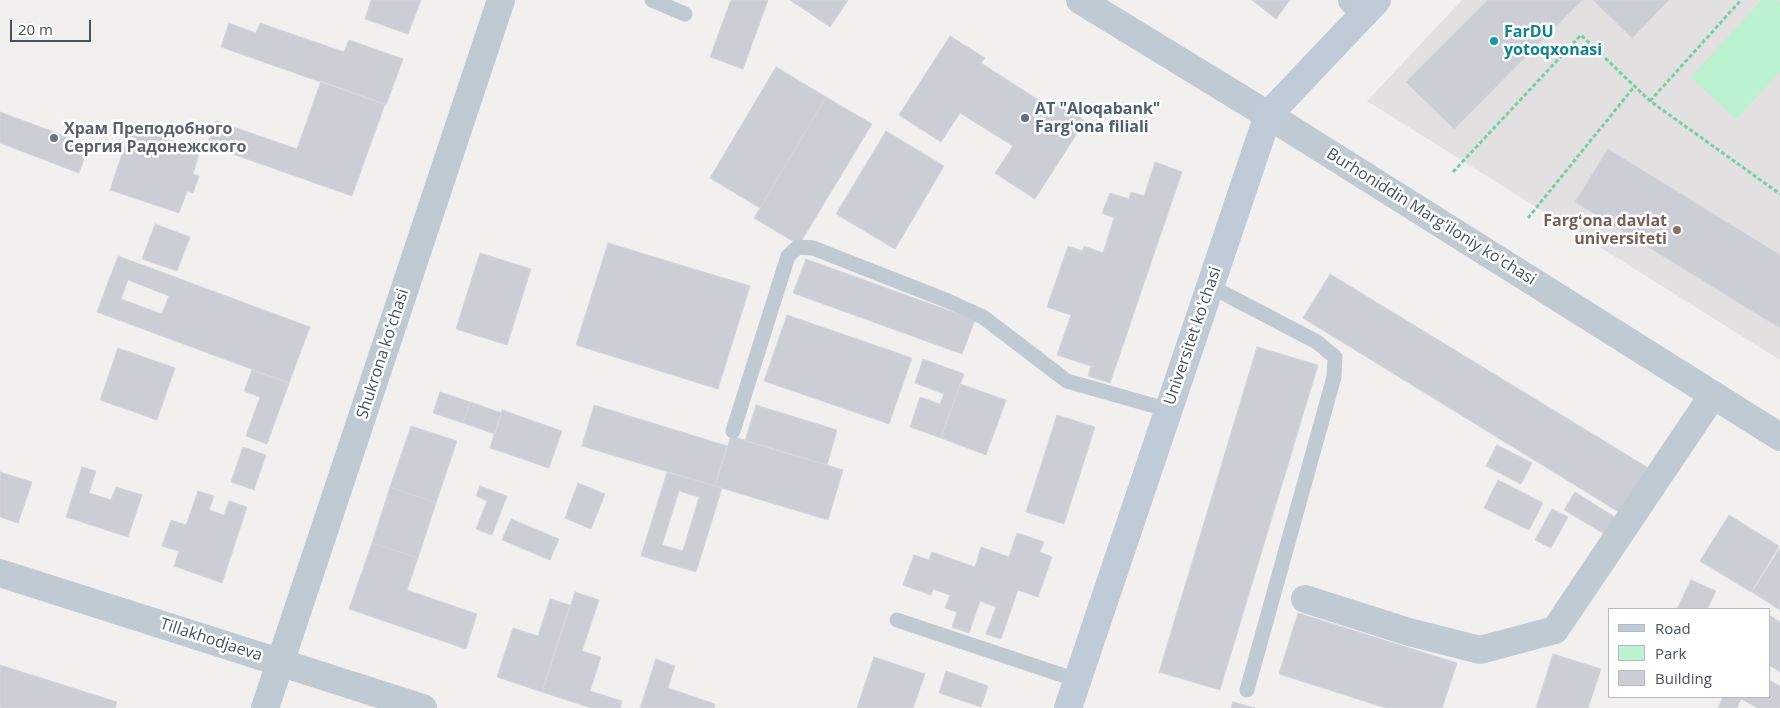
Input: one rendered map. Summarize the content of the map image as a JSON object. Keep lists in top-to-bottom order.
{
  "streets": {
    "main road": ["Universitet ko'chasi"],
    "street": ["Burhoniddin Marg'iloniy ko'chasi", "Shukrona koʻchasi", "Tillakhodjaeva"]
  },
  "crossings": [
    ["Burhoniddin Marg'iloniy ko'chasi", "Universitet ko'chasi"],
    ["Shukrona koʻchasi", "Tillakhodjaeva"]
  ],
  "places": [
    "FarDU yotoqxonasi",
    "AT \"Aloqabank\" Fargʻona filiali",
    "Храм Преподобного Сергия Радонежского",
    "Fargʻona davlat universiteti"
  ],
  "legend": ["Road", "Park", "Building"],
  "scale_bar": "20 m"
}
